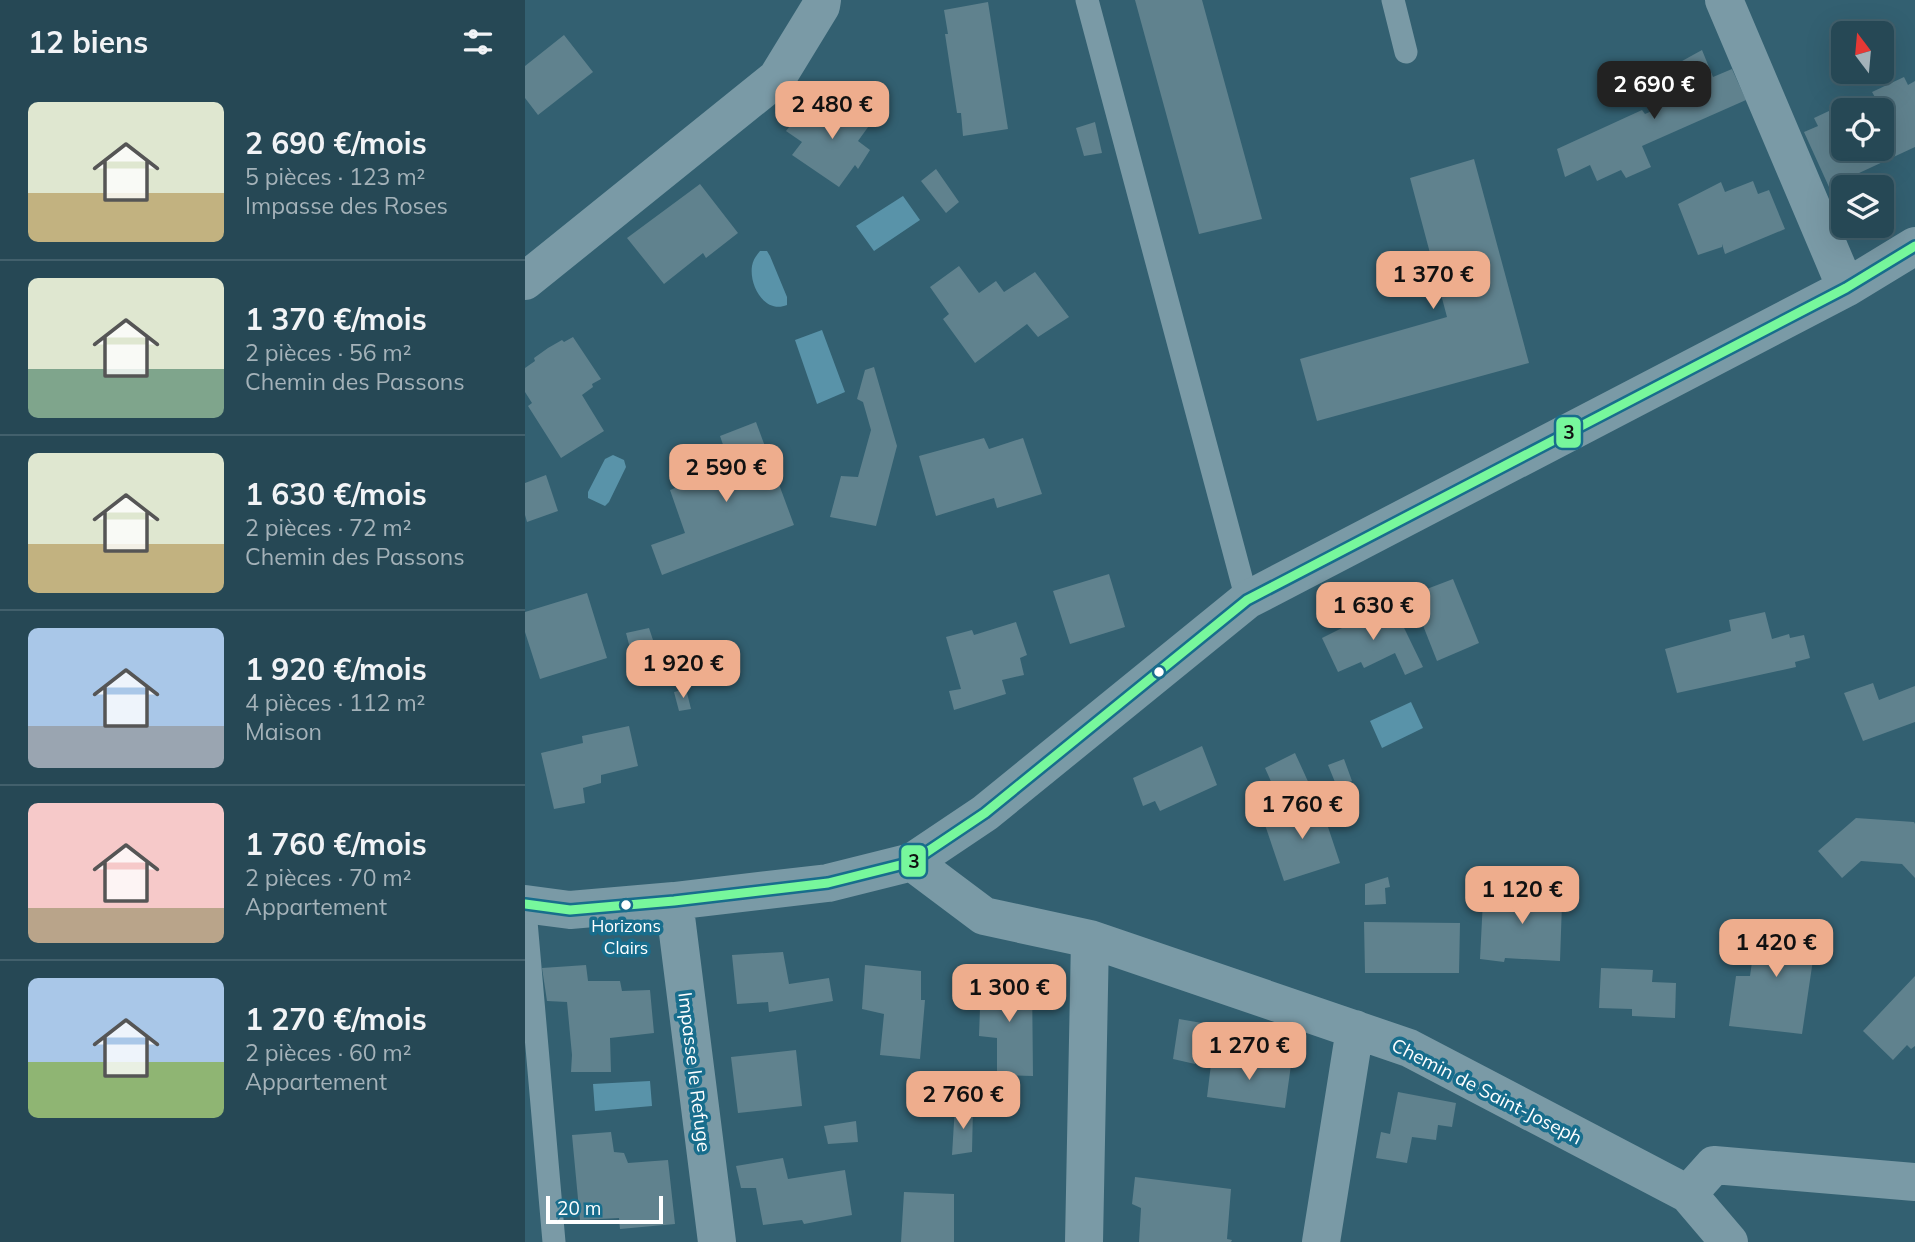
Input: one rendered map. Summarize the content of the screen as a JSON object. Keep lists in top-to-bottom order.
{
  "streets": {
    "street": ["Impasse le Refuge", "Chemin de Saint-Joseph"]
  },
  "places": ["Horizons Clairs"],
  "lines": ["transit line 3"],
  "scale_bar": "20 m",
  "north": "top",
  "page": {
    "heading": "12 biens",
    "price": [
      "2 690 €",
      "2 480 €",
      "1 370 €",
      "2 590 €",
      "1 630 €",
      "1 920 €",
      "1 760 €",
      "1 120 €",
      "1 420 €",
      "1 300 €",
      "1 270 €",
      "2 760 €"
    ],
    "list": [
      {
        "name": "2 690 €/mois",
        "note": "5 pièces · 123 m² · Impasse des Roses"
      },
      {
        "name": "1 370 €/mois",
        "note": "2 pièces · 56 m² · Chemin des Passons"
      },
      {
        "name": "1 630 €/mois",
        "note": "2 pièces · 72 m² · Chemin des Passons"
      },
      {
        "name": "1 920 €/mois",
        "note": "4 pièces · 112 m² · Maison"
      },
      {
        "name": "1 760 €/mois",
        "note": "2 pièces · 70 m² · Appartement"
      },
      {
        "name": "1 270 €/mois",
        "note": "2 pièces · 60 m² · Appartement"
      }
    ],
    "scale": "20 m"
  }
}
